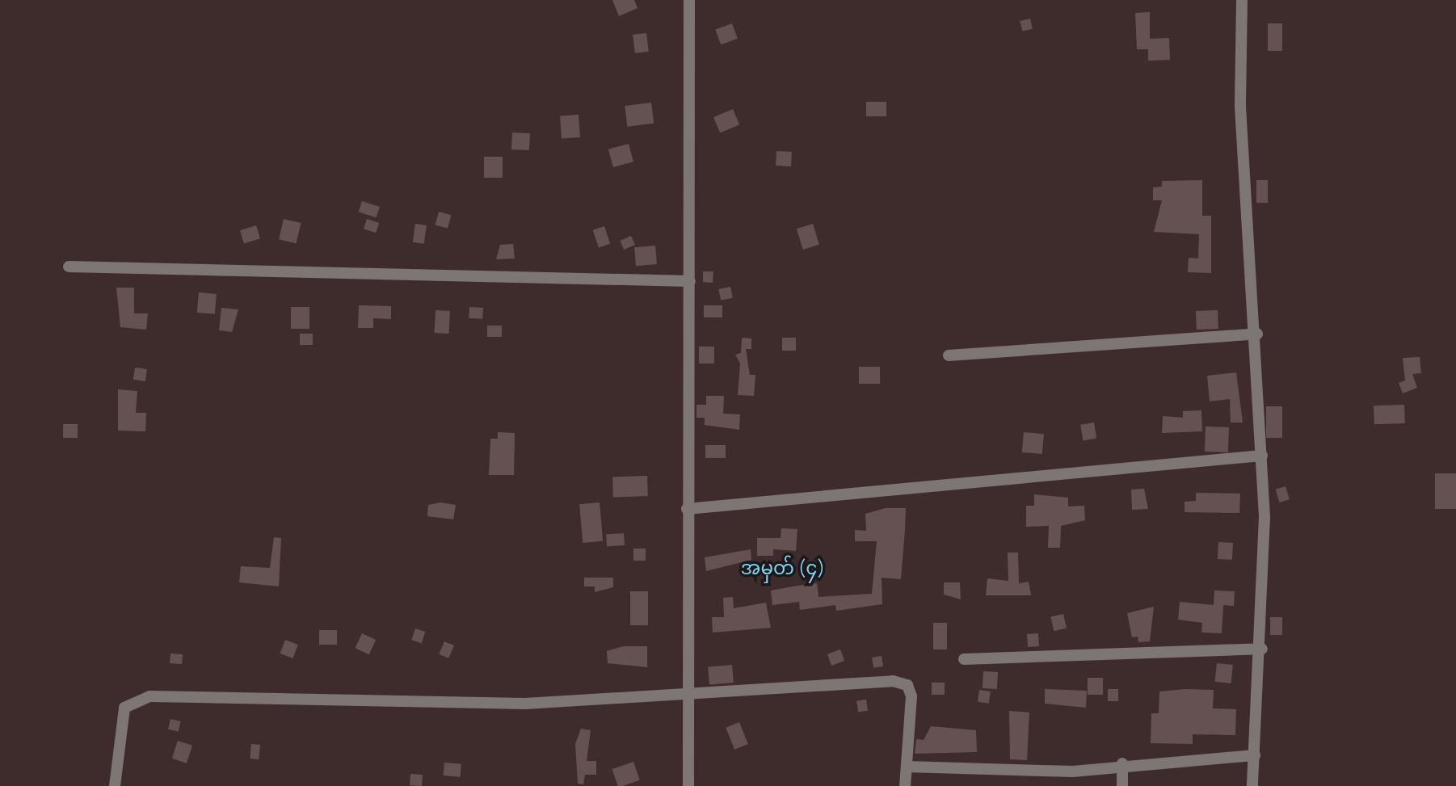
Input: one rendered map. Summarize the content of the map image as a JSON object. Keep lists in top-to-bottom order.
{
  "districts": ["အမှတ် (၄)"]
}
